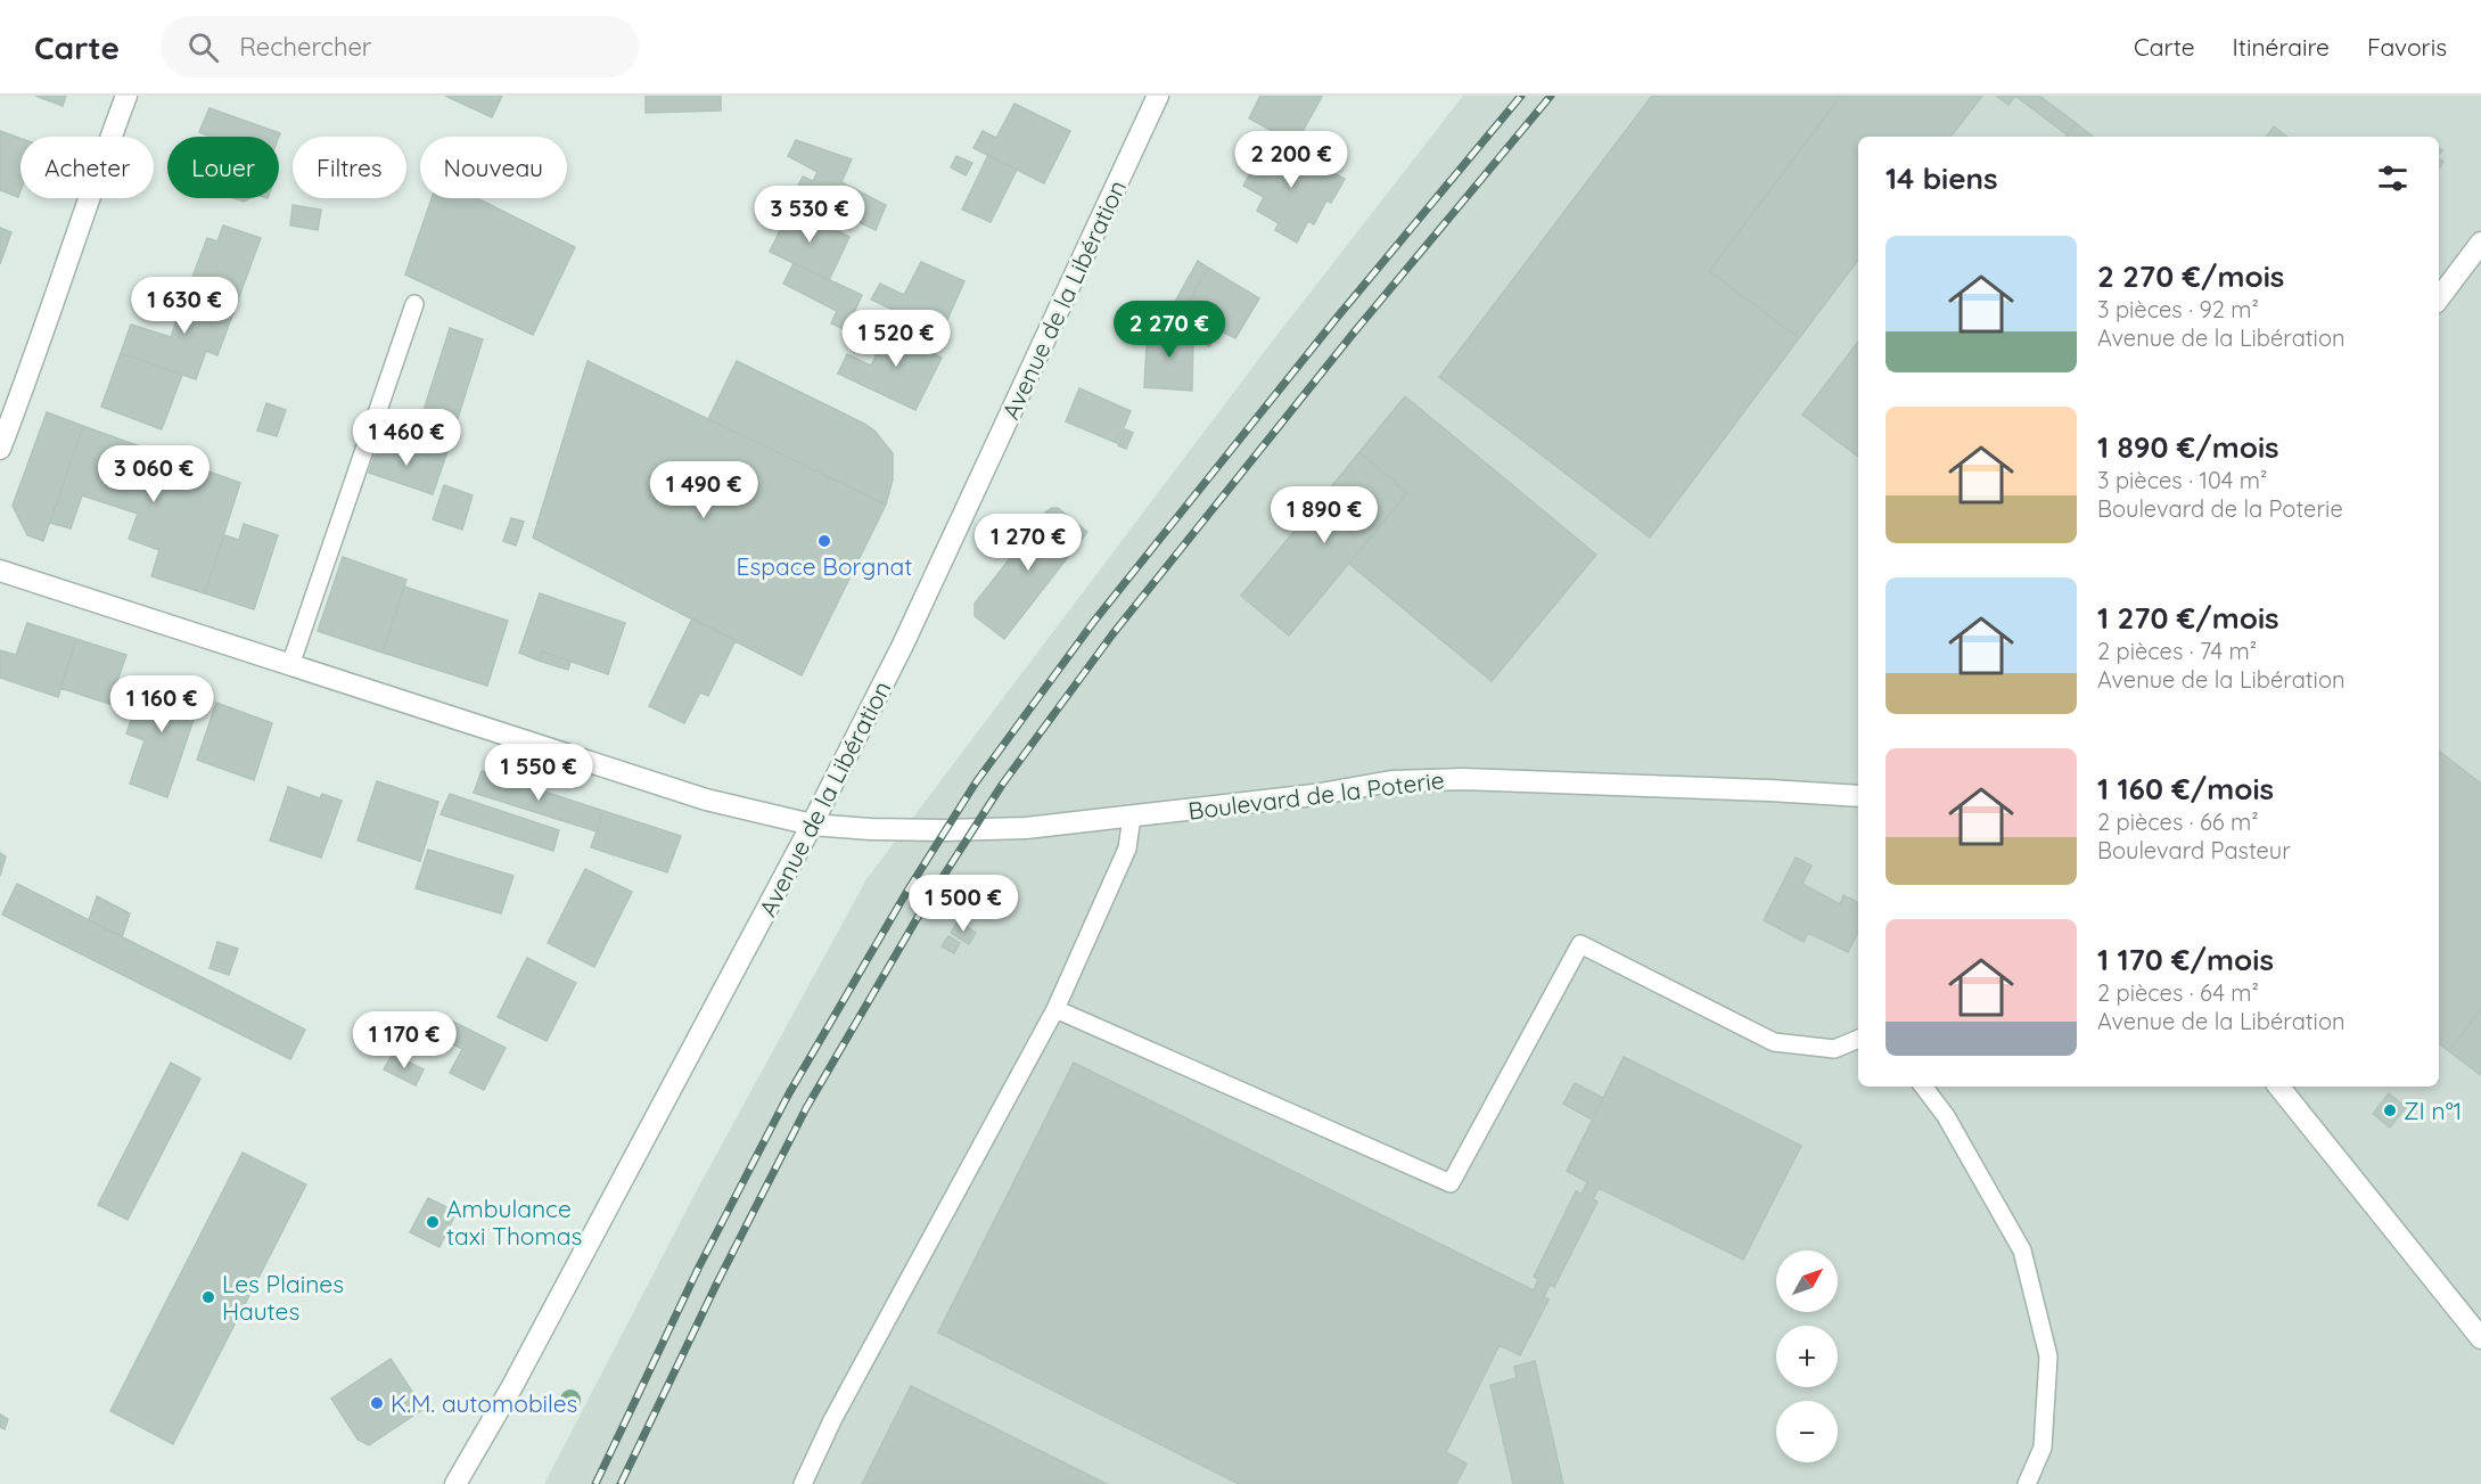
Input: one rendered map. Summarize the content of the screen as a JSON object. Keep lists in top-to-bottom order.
{
  "streets": {
    "street": ["Avenue de la Libération", "Boulevard de la Poterie"]
  },
  "crossings": [
    ["Avenue de la Libération", "Boulevard de la Poterie"]
  ],
  "places": [
    "Espace Borgnat",
    "ZI n°1",
    "Ambulance taxi Thomas",
    "Les Plaines Hautes",
    "K.M. automobiles"
  ],
  "north": "top right",
  "page": {
    "header": "Carte",
    "search": "Rechercher",
    "nav": ["Carte", "Itinéraire", "Favoris"],
    "price": [
      "2 200 €",
      "3 530 €",
      "1 630 €",
      "2 270 €",
      "1 520 €",
      "1 460 €",
      "3 060 €",
      "1 490 €",
      "1 890 €",
      "1 270 €",
      "1 160 €",
      "1 550 €",
      "1 500 €",
      "1 170 €"
    ],
    "chip": [
      "Acheter",
      "Louer",
      "Filtres",
      "Nouveau"
    ],
    "heading": "14 biens",
    "list": [
      {
        "name": "2 270 €/mois",
        "note": "3 pièces · 92 m² · Avenue de la Libération"
      },
      {
        "name": "1 890 €/mois",
        "note": "3 pièces · 104 m² · Boulevard de la Poterie"
      },
      {
        "name": "1 270 €/mois",
        "note": "2 pièces · 74 m² · Avenue de la Libération"
      },
      {
        "name": "1 160 €/mois",
        "note": "2 pièces · 66 m² · Boulevard Pasteur"
      },
      {
        "name": "1 170 €/mois",
        "note": "2 pièces · 64 m² · Avenue de la Libération"
      }
    ],
    "map_buttons": ["+", "−"]
  }
}
